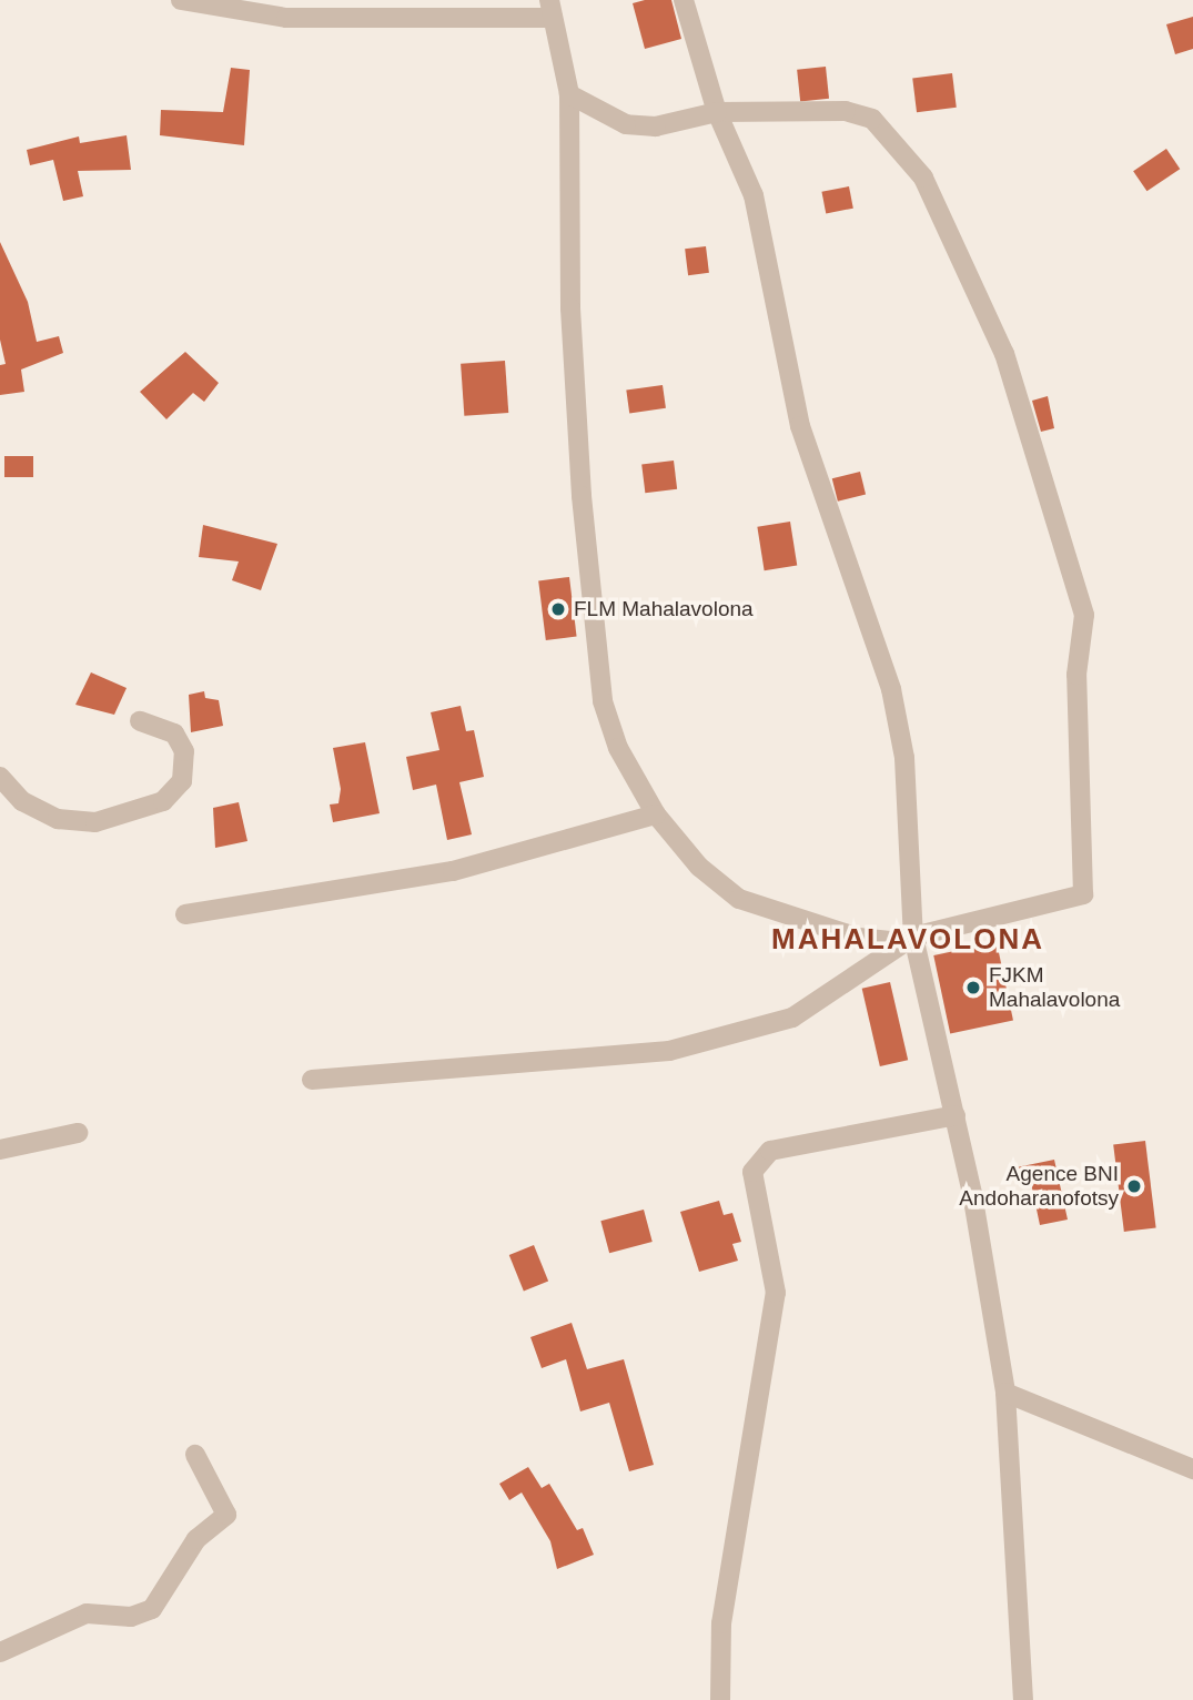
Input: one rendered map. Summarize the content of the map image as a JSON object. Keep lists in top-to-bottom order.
{
  "districts": ["MAHALAVOLONA"],
  "places": ["FLM Mahalavolona", "FJKM Mahalavolona", "Agence BNI Andoharanofotsy"]
}
